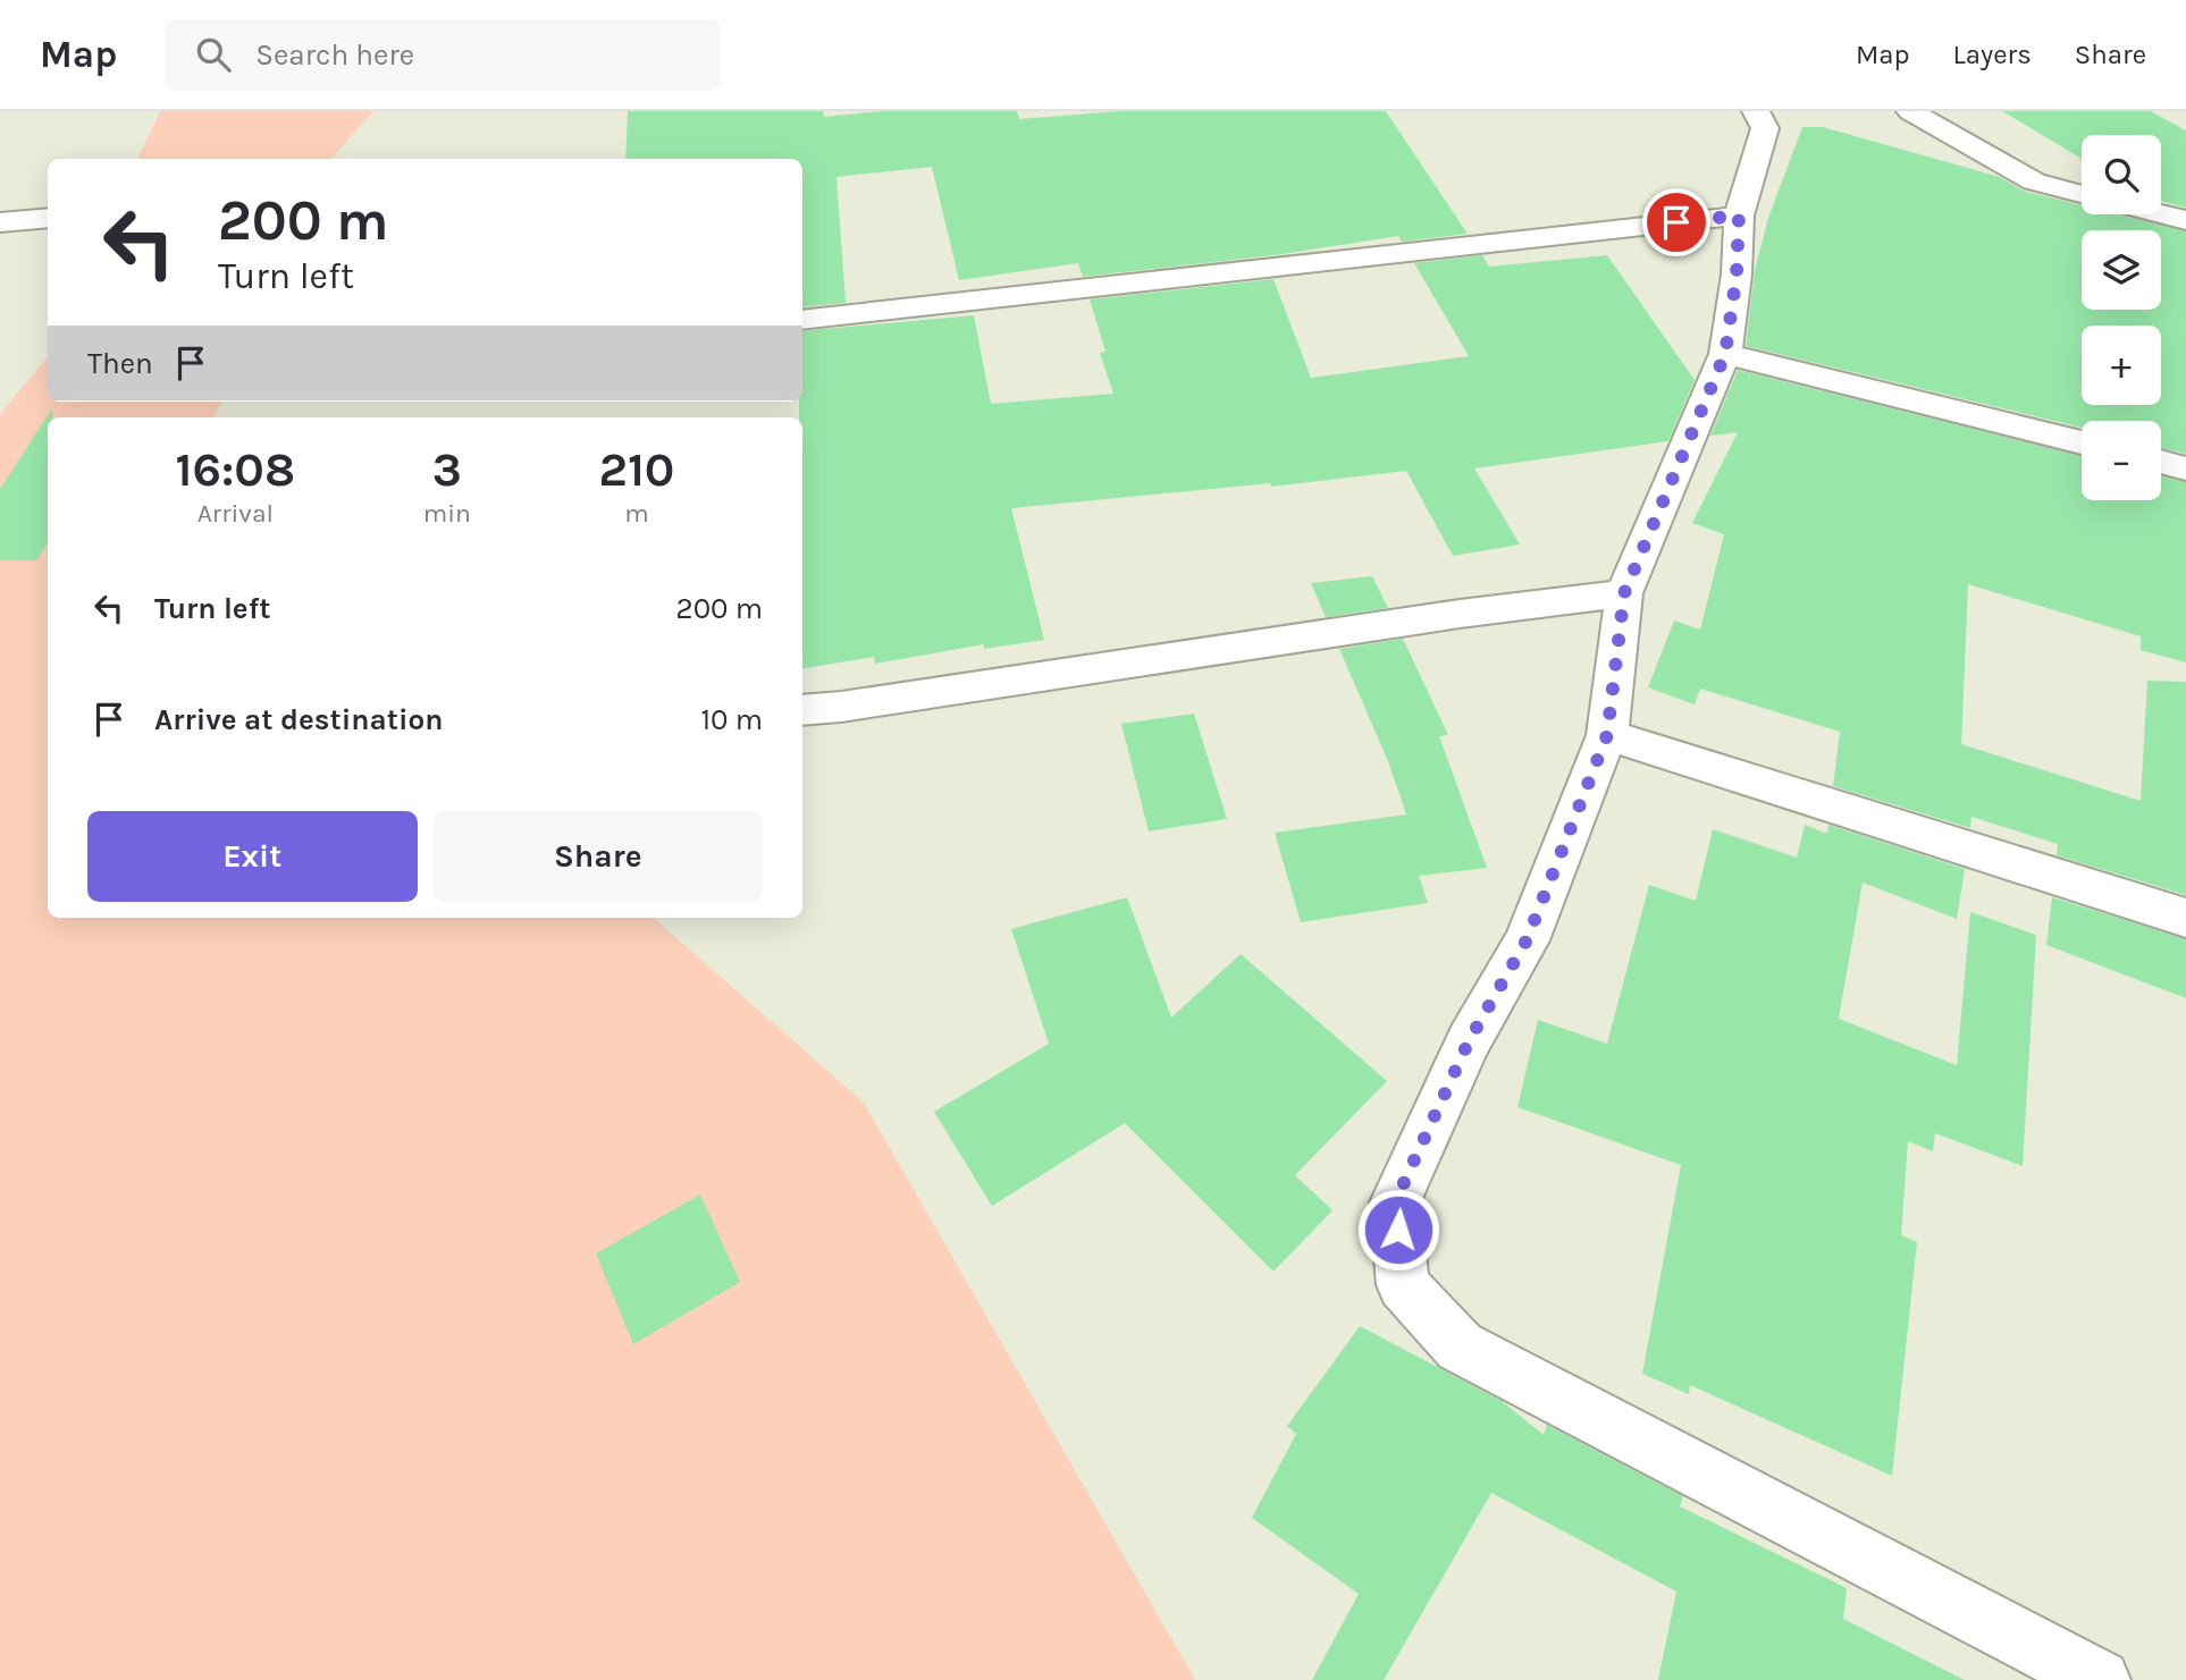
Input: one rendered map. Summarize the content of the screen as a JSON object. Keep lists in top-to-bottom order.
{
  "page": {
    "header": "Map",
    "search": "Search here",
    "nav": ["Map", "Layers", "Share"],
    "map_buttons": ["+", "−"],
    "turn": ["200 m", "Turn left"],
    "then": "Then",
    "eta": [
      "16:08",
      "Arrival",
      "3",
      "min",
      "210",
      "m"
    ],
    "list": [
      {
        "name": "Turn left",
        "value": "200 m"
      },
      {
        "name": "Arrive at destination",
        "value": "10 m"
      }
    ],
    "buttons": ["Exit", "Share"]
  }
}
